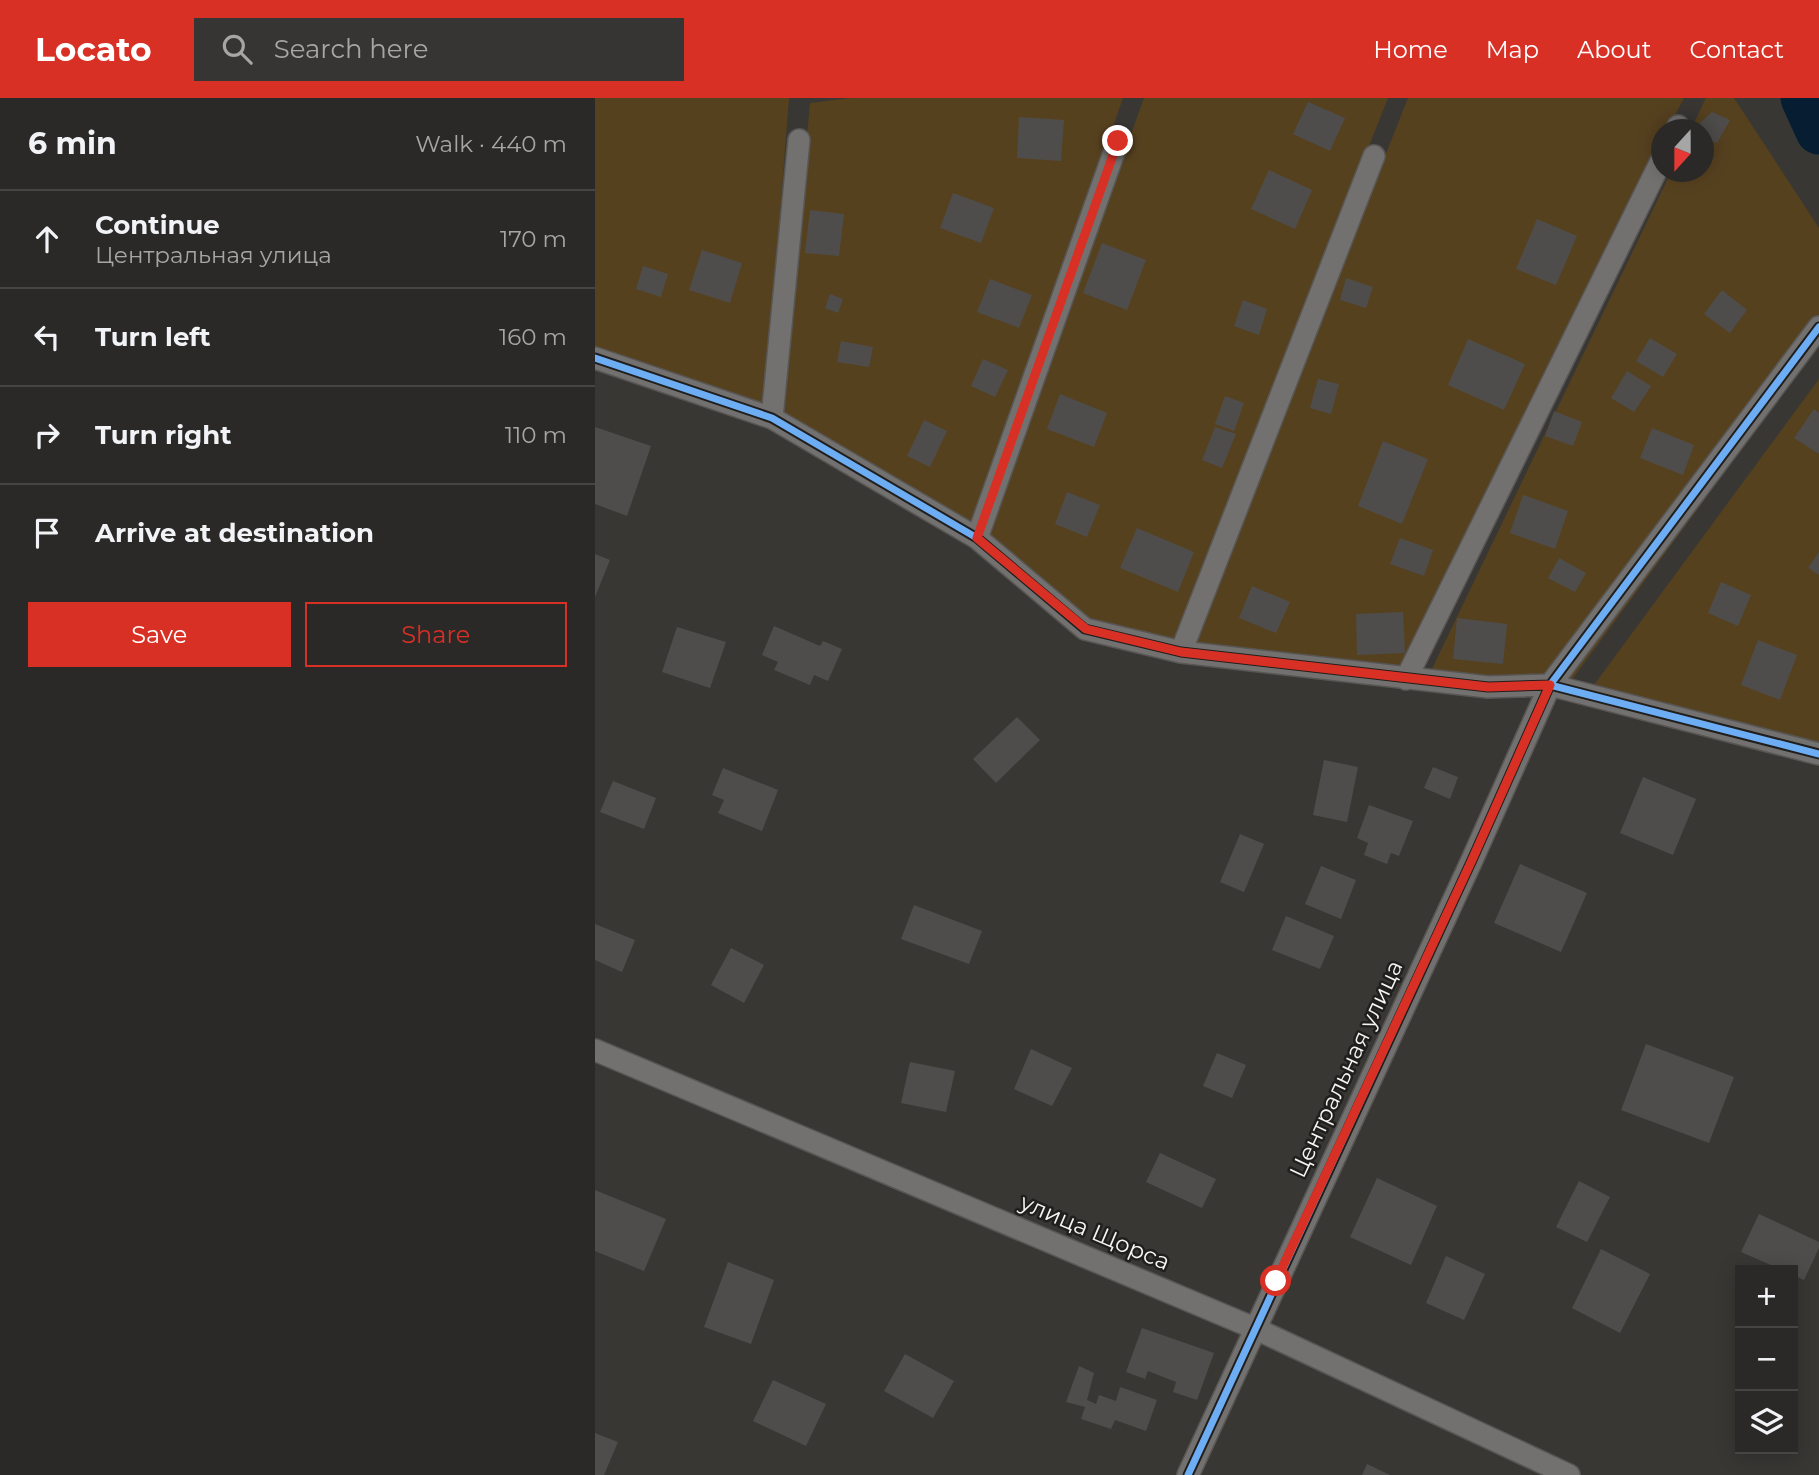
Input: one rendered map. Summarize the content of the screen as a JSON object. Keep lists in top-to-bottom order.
{
  "streets": {
    "street": ["Центральная улица", "улица Щорса"]
  },
  "crossings": [
    ["Центральная улица", "улица Щорса"]
  ],
  "north": "bottom",
  "page": {
    "header": "Locato",
    "search": "Search here",
    "nav": [
      "Home",
      "Map",
      "About",
      "Contact"
    ],
    "heading": ["6 min", "Walk · 440 m"],
    "list": [
      ["Continue", "Центральная улица", "170 m"],
      ["Turn left", "160 m"],
      ["Turn right", "110 m"],
      "Arrive at destination"
    ],
    "buttons": ["Save", "Share"],
    "map_buttons": ["+", "−"]
  }
}
